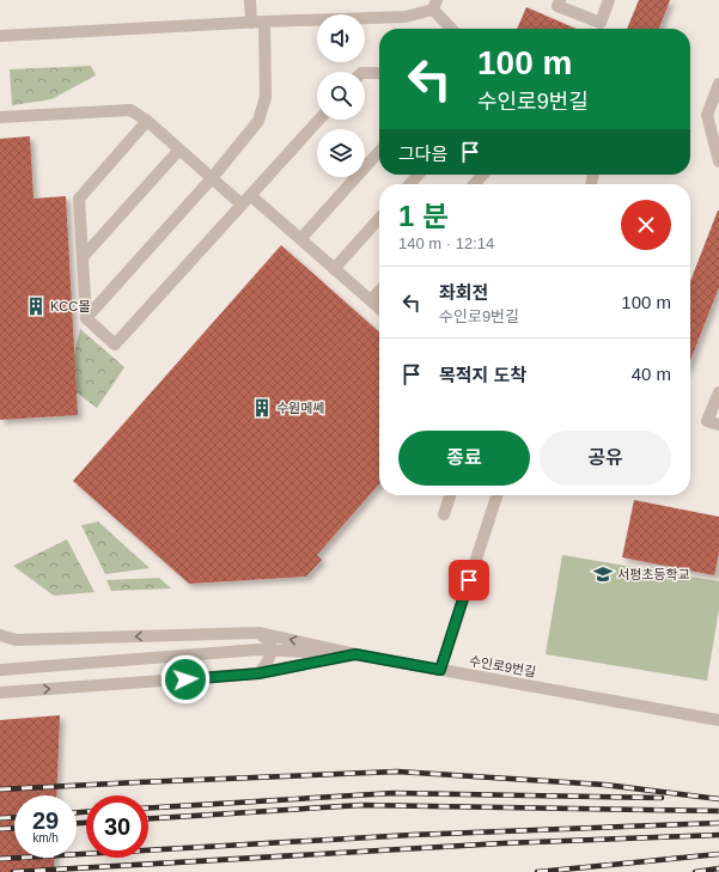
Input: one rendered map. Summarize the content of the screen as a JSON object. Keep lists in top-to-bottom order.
{
  "streets": {
    "street": ["수인로9번길"]
  },
  "places": {
    "building": ["KCC몰", "수원메쎄"],
    "school or university": ["서평초등학교"]
  },
  "page": {
    "turn": ["100 m", "수인로9번길"],
    "then": "그다음",
    "heading": ["1 분", "140 m · 12:14"],
    "list": [
      {
        "name": "좌회전",
        "note": "수인로9번길",
        "value": "100 m"
      },
      {
        "name": "목적지 도착",
        "value": "40 m"
      }
    ],
    "buttons": ["종료", "공유"],
    "speed": "29 km/h",
    "limit": "30"
  }
}
